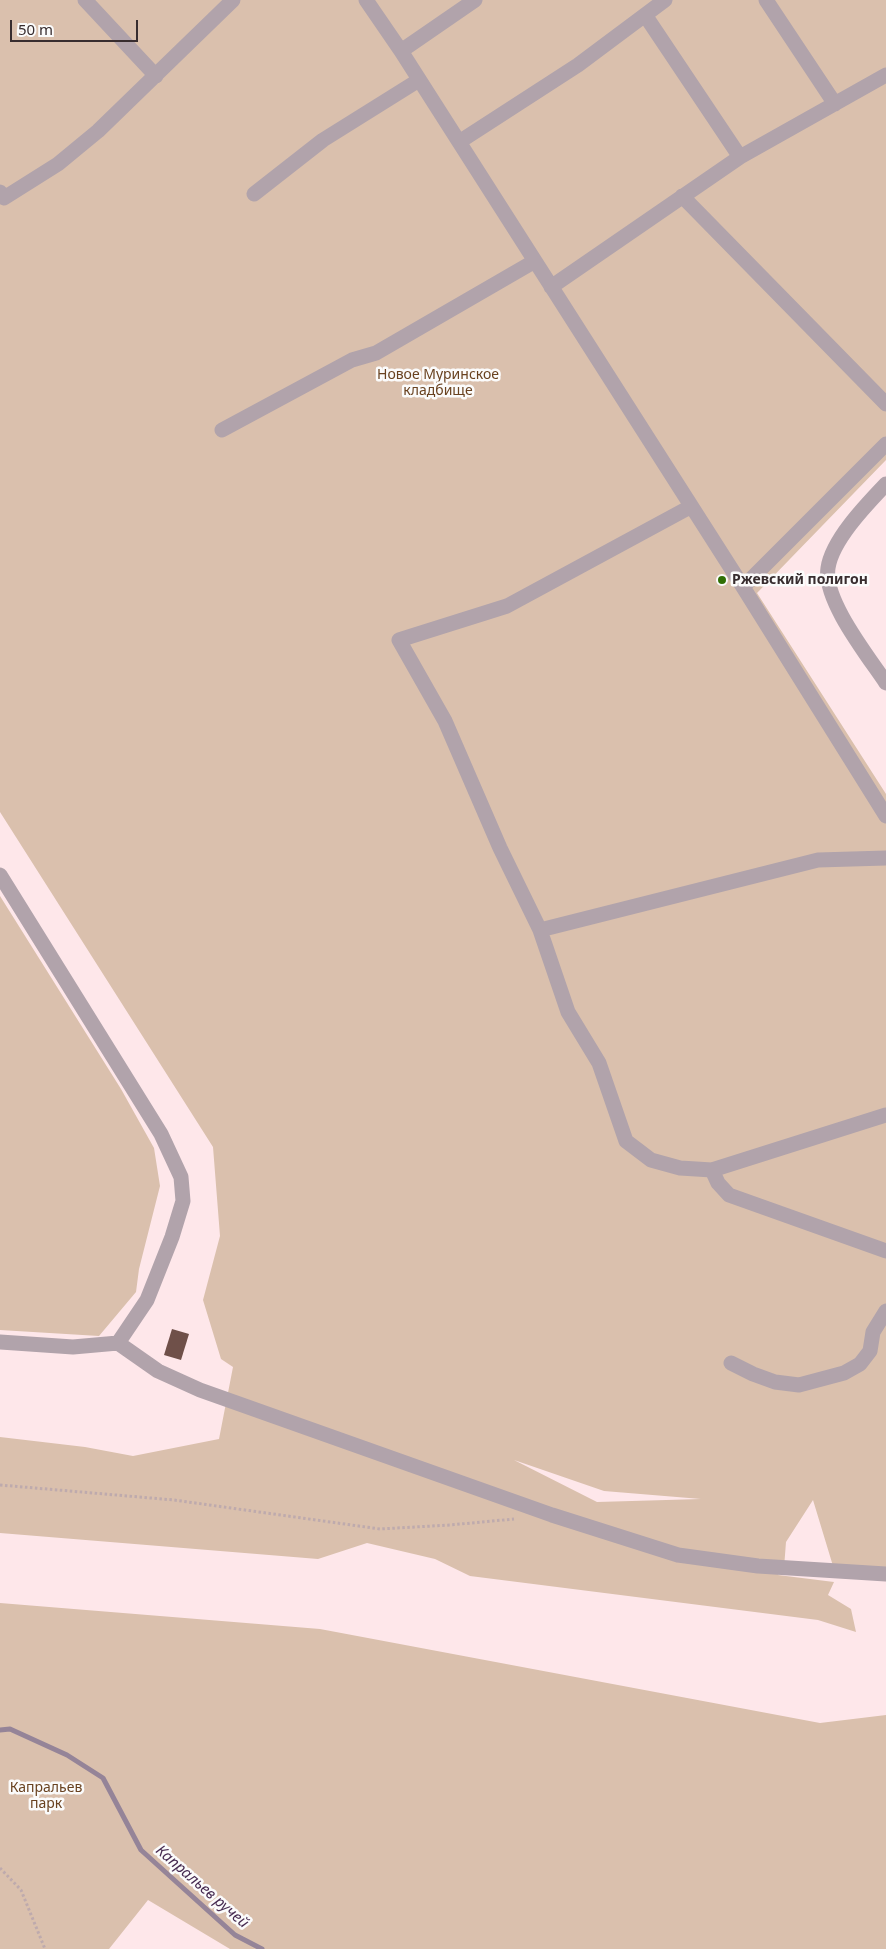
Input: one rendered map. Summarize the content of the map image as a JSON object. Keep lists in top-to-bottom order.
{
  "water": ["Капральев ручей"],
  "parks": ["Новое Муринское кладбище", "Капральев парк"],
  "places": ["Ржевский полигон"],
  "scale_bar": "50 m"
}
